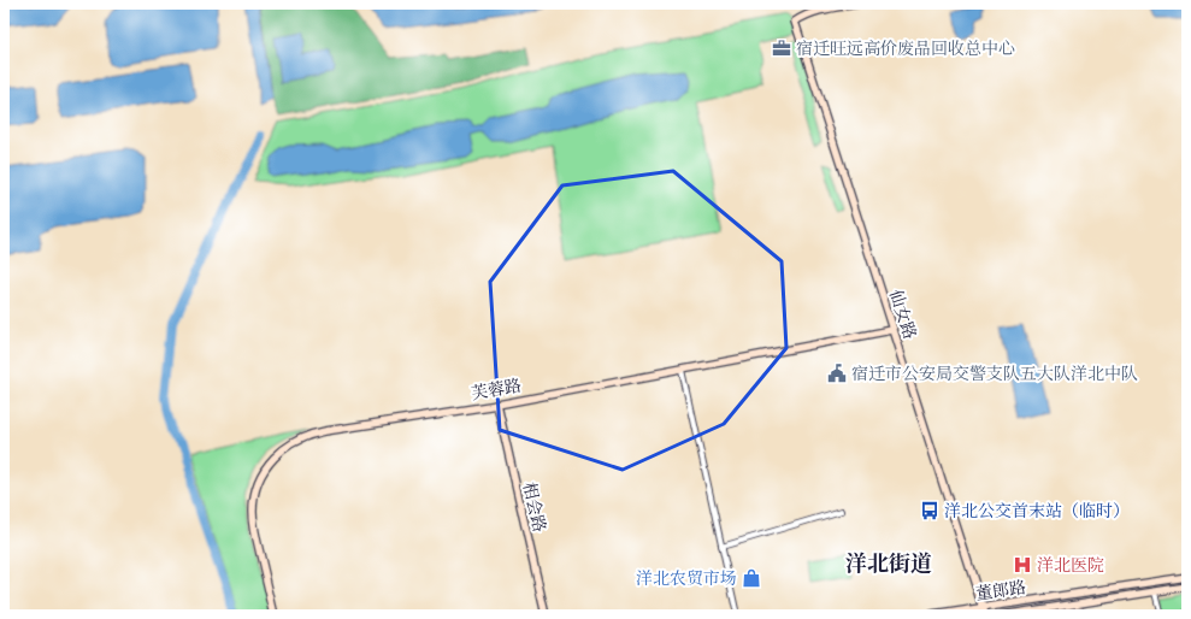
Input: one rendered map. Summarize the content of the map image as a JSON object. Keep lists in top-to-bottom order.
{
  "streets": {
    "street": [
      "仙女路",
      "芙蓉路",
      "相会路",
      "董郎路"
    ]
  },
  "crossings": [
    ["仙女路", "芙蓉路"],
    ["仙女路", "董郎路"],
    ["芙蓉路", "相会路"]
  ],
  "districts": ["洋北街道"],
  "places": {
    "office": ["宿迁旺远高价废品回收总中心"],
    "public building": ["宿迁市公安局交警支队五大队洋北中队"],
    "bus stop": ["洋北公交首末站（临时）"],
    "hospital": ["洋北医院"],
    "shop": ["洋北农贸市场"]
  }
}
